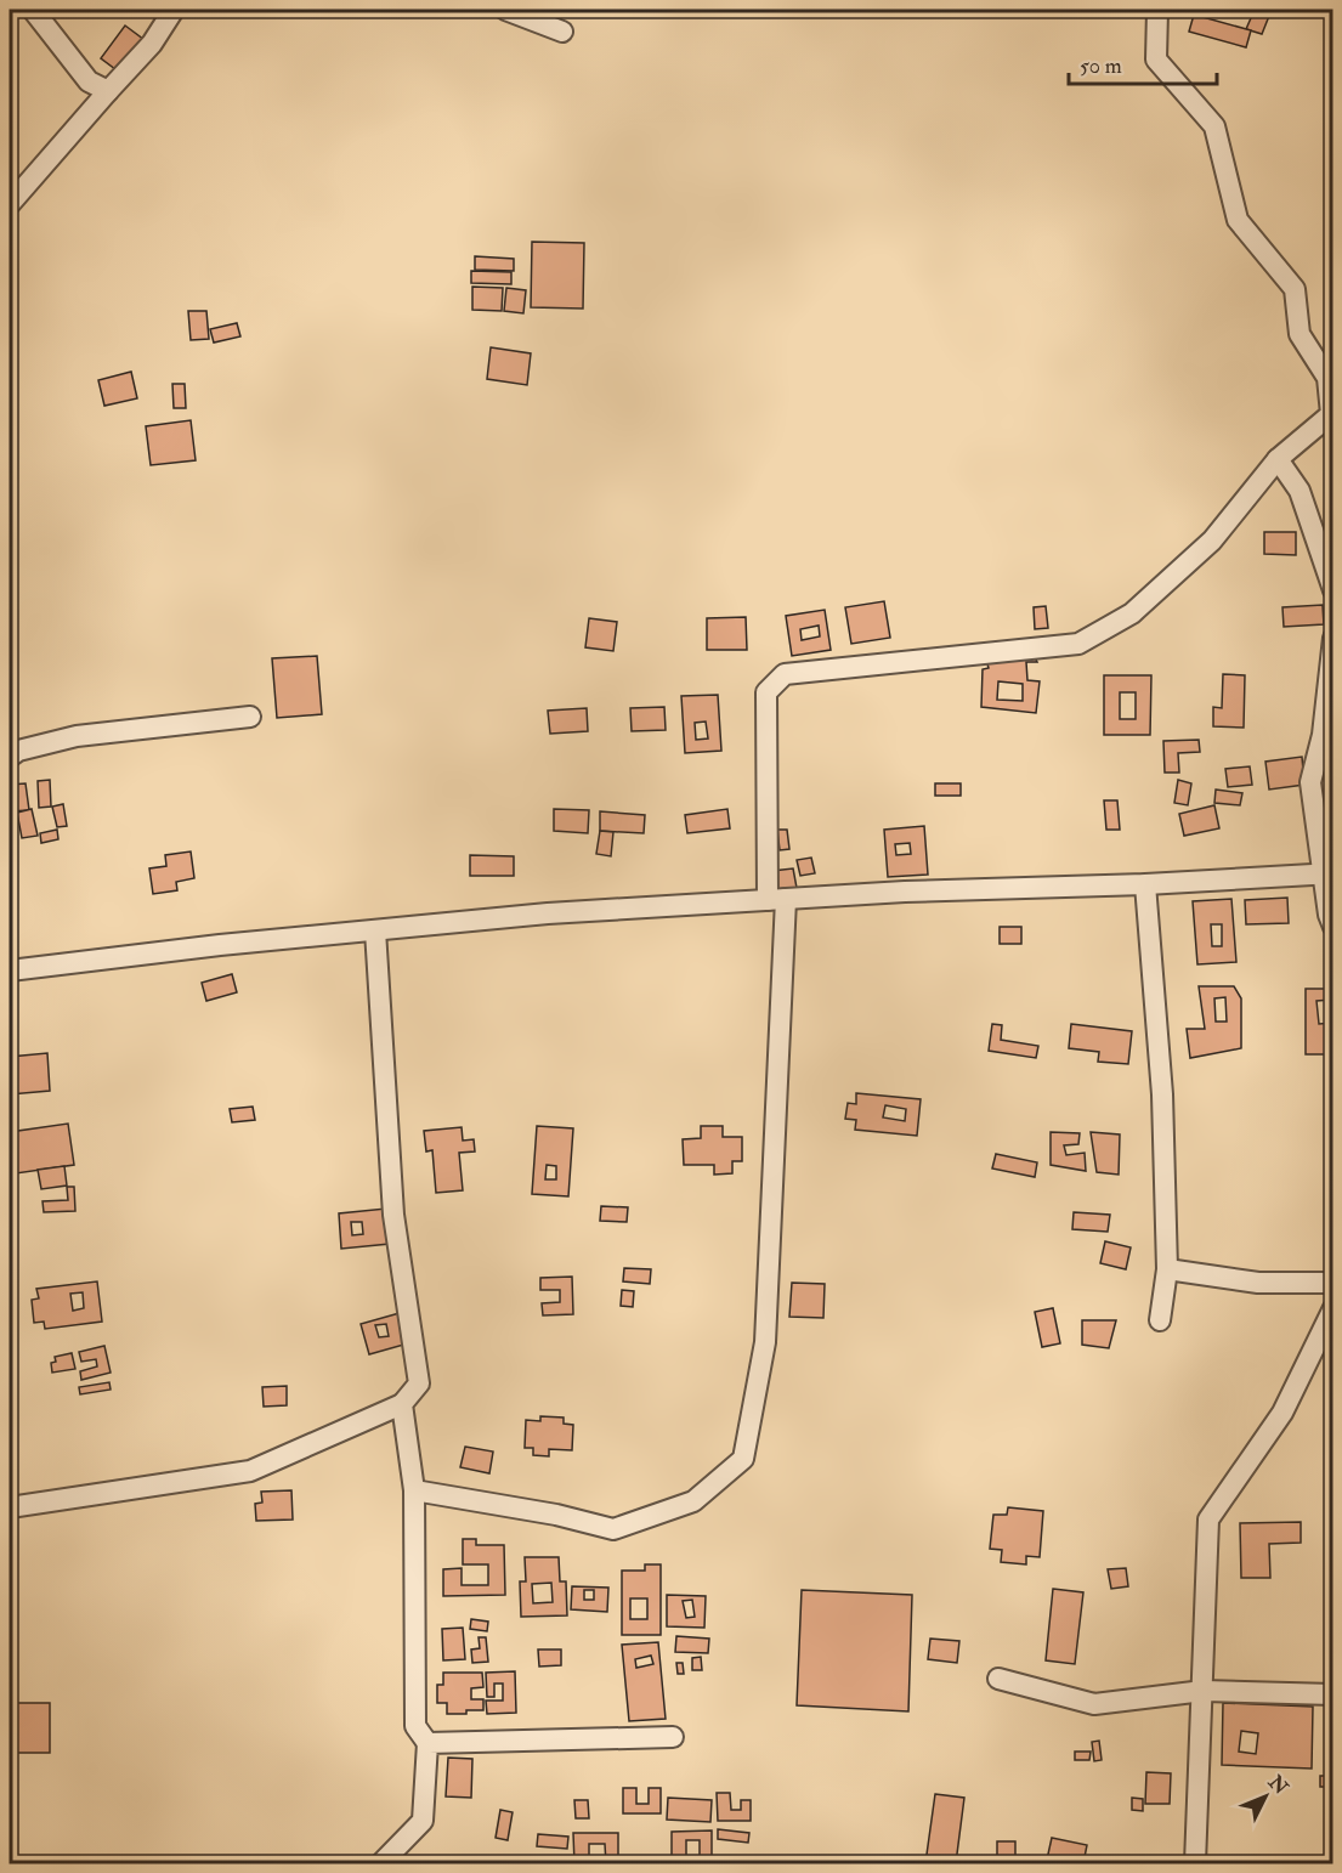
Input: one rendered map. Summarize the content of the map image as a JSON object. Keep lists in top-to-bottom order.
{
  "scale_bar": "50 m",
  "north": "top right"
}
